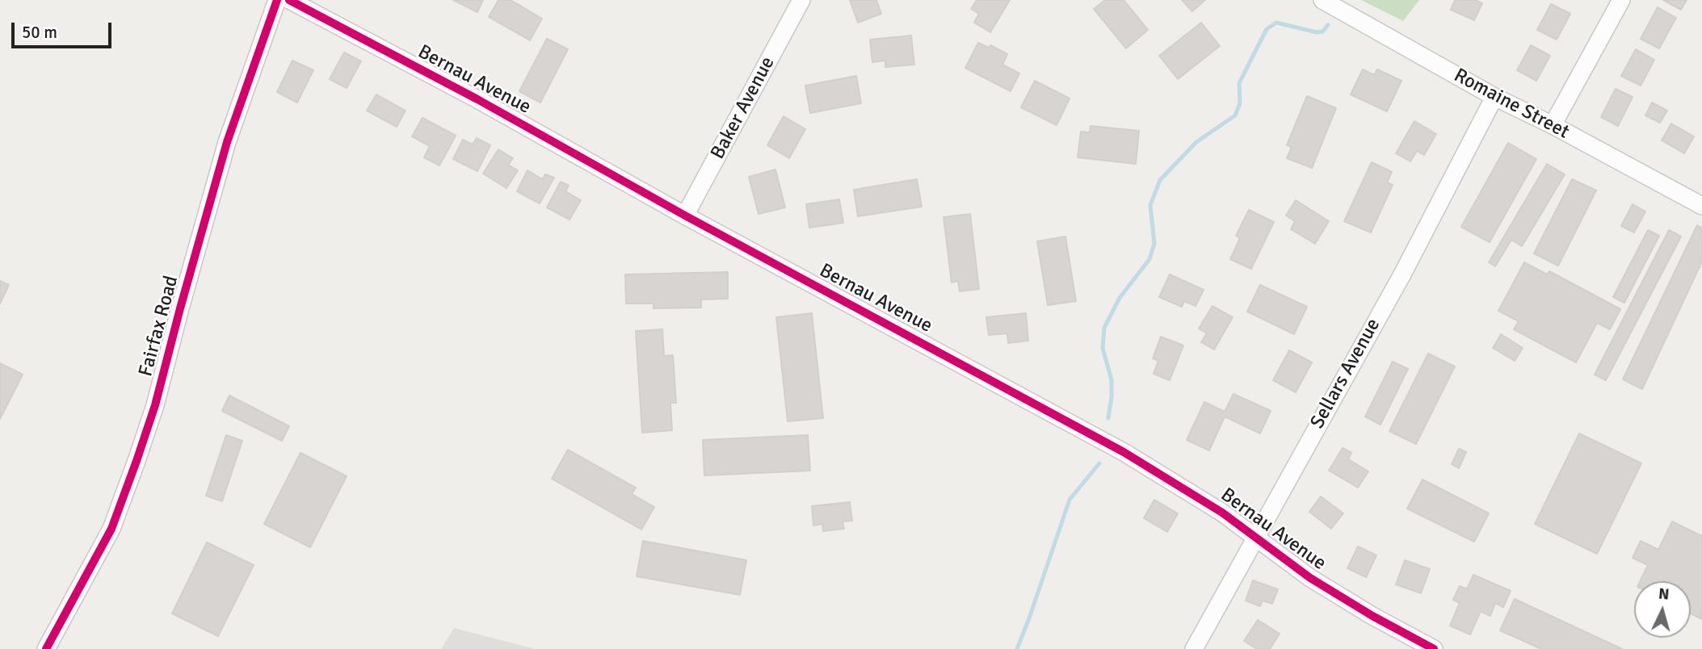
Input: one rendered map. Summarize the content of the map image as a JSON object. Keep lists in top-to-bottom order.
{
  "streets": {
    "street": [
      "Bernau Avenue",
      "Romaine Street",
      "Baker Avenue",
      "Fairfax Road",
      "Sellars Avenue"
    ]
  },
  "crossings": [
    ["Bernau Avenue", "Baker Avenue"],
    ["Bernau Avenue", "Sellars Avenue"],
    ["Romaine Street", "Sellars Avenue"]
  ],
  "scale_bar": "50 m",
  "north": "top"
}
